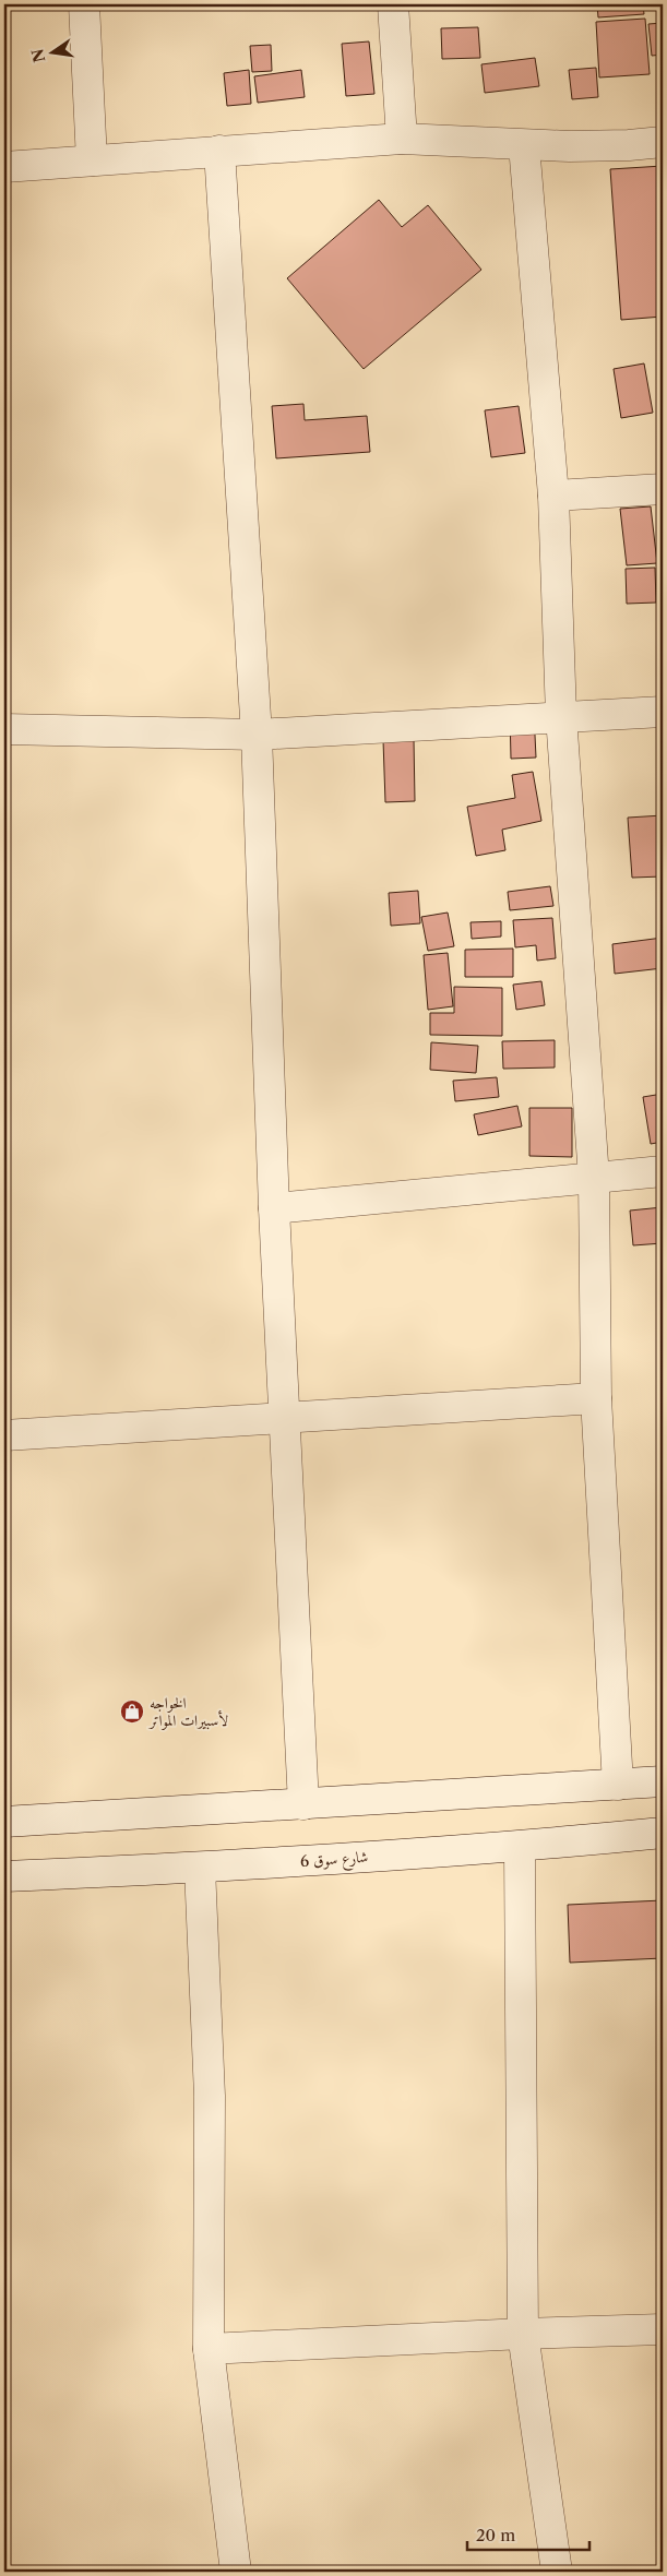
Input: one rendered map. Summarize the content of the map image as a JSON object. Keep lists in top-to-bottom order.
{
  "streets": {
    "street": ["شارع سوق 6"]
  },
  "places": {
    "shop": ["الخواجه لأسبيرات المواتر"]
  },
  "scale_bar": "20 m",
  "north": "left"
}
